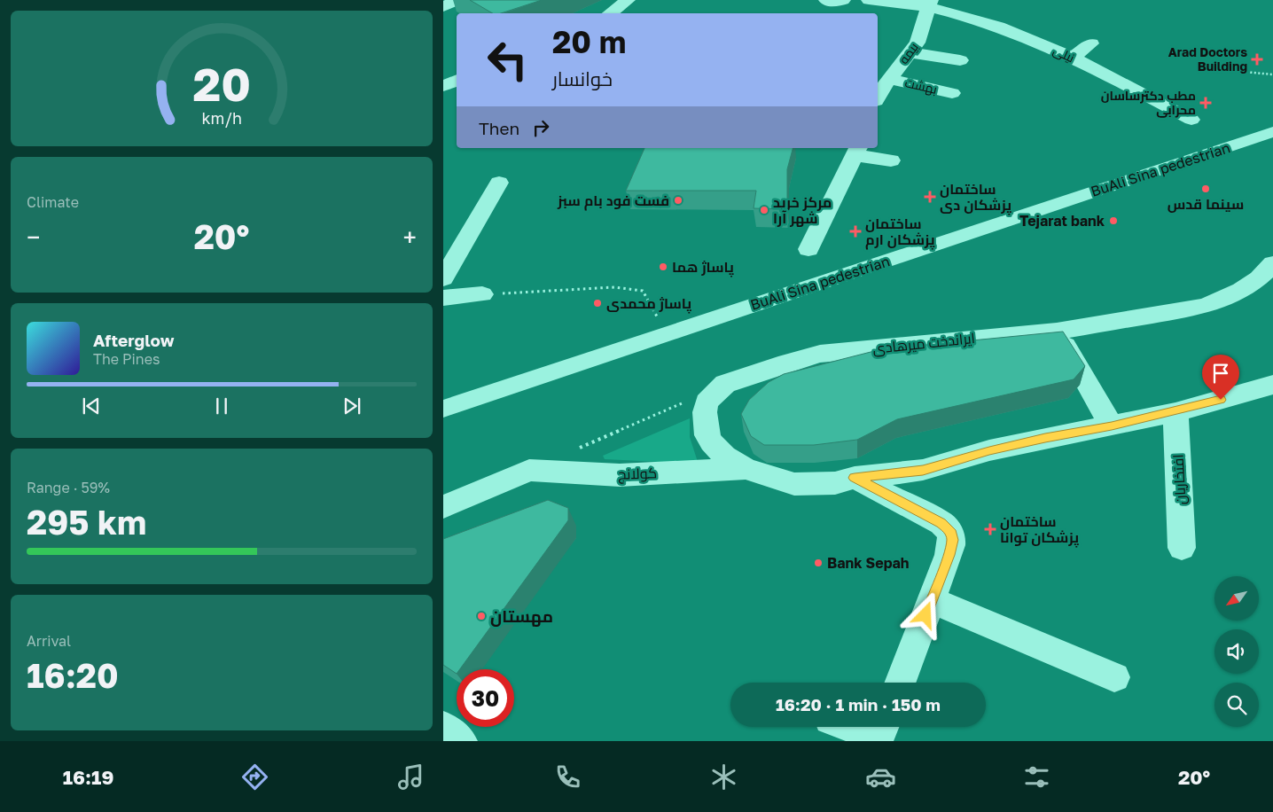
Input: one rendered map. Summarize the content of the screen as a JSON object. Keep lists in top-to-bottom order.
{
  "streets": {
    "street": [
      "بیمه",
      "نیلی",
      "بهشت",
      "BuAli Sina pedestrian",
      "ایراندخت میرهادی",
      "کولانج",
      "افتخاریان"
    ]
  },
  "crossings": [
    ["بیمه", "نیلی"],
    ["بیمه", "بهشت"],
    ["ایراندخت میرهادی", "کولانج"]
  ],
  "places": {
    "health": [
      "Arad Doctors Building",
      "مطب دکترساسان محرابی",
      "ساختمان پزشکان دی",
      "ساختمان پزشکان ارم",
      "ساختمان پزشکان توانا"
    ],
    "other": [
      "سینما قدس",
      "فست فود بام سبز",
      "مرکز خرید شهر آرا",
      "Tejarat bank",
      "پاساژ هما",
      "پاساژ محمدی",
      "Bank Sepah",
      "مهستان"
    ]
  },
  "north": "bottom left",
  "page": {
    "turn": ["20 m", "خوانسار"],
    "then": "Then",
    "tile": [
      "Climate",
      ["Range · 59%", "295 km"],
      ["Arrival", "16:20"]
    ],
    "heat": ["−", "20°", "+"],
    "song": ["Afterglow", "The Pines"],
    "limit": "30",
    "trip": "16:20 · 1 min · 150 m",
    "tabs": ["16:19", "20°"],
    "gauge": ["20", "km/h"]
  }
}
